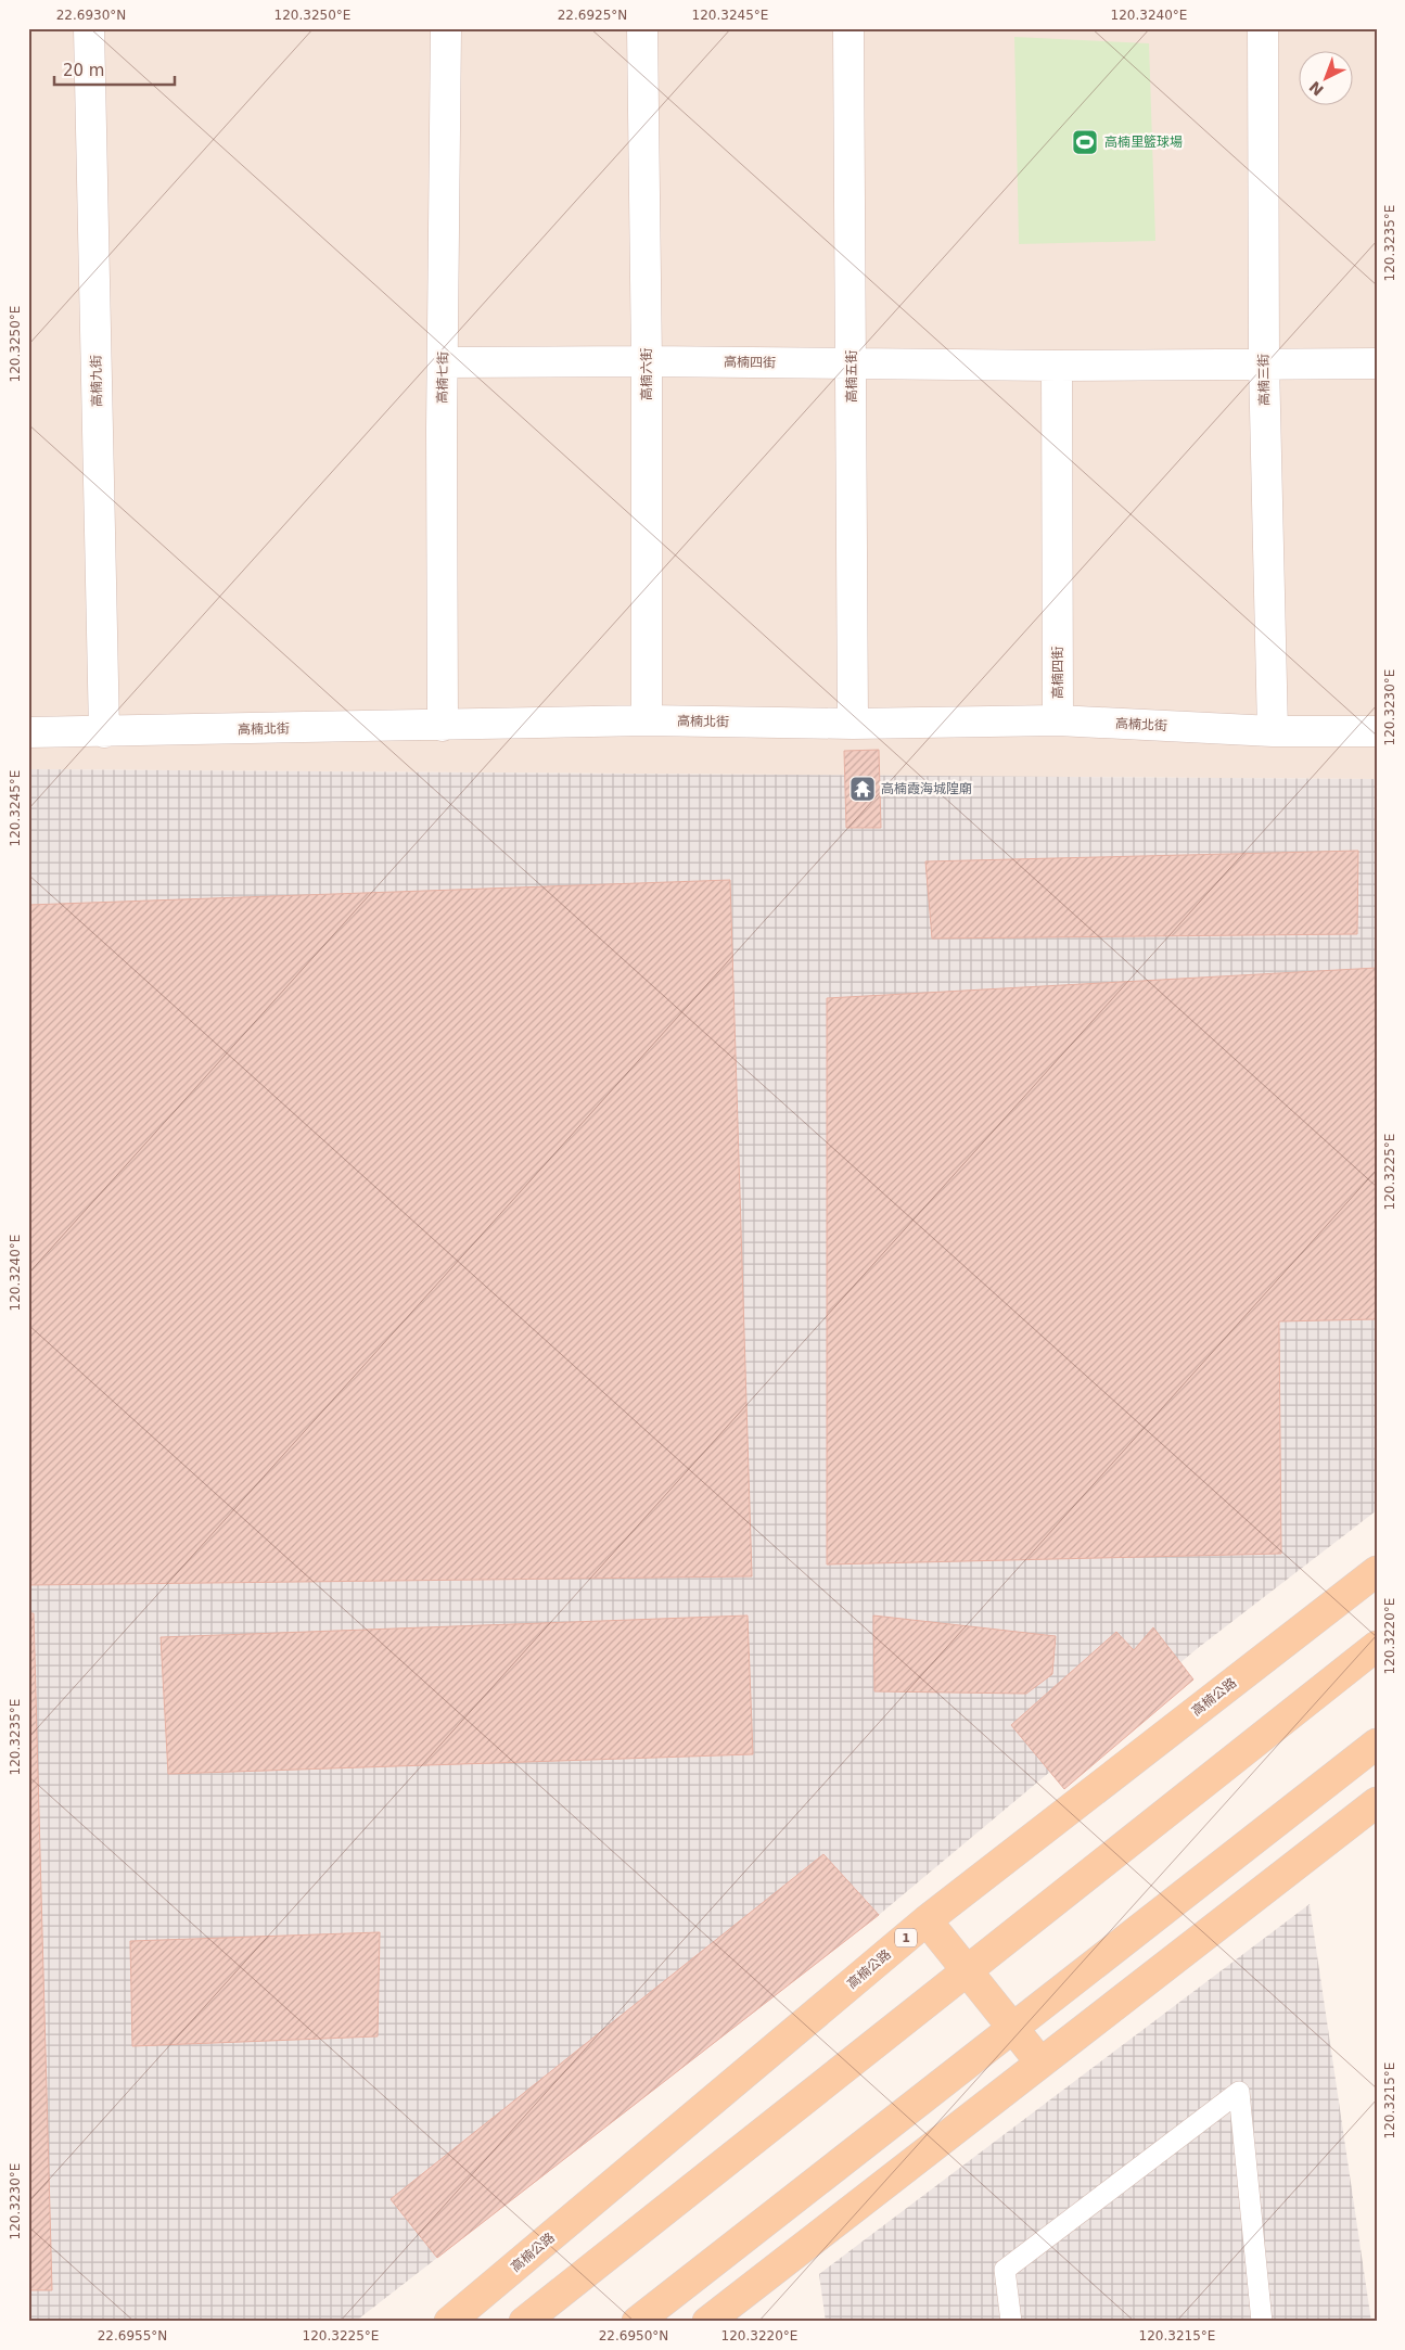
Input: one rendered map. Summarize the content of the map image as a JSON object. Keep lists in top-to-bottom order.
{
  "streets": {
    "main road": ["高楠公路", "1"],
    "street": [
      "高楠四街",
      "高楠六街",
      "高楠五街",
      "高楠七街",
      "高楠三街",
      "高楠九街",
      "高楠北街"
    ]
  },
  "crossings": [
    ["高楠四街", "高楠六街"],
    ["高楠四街", "高楠五街"],
    ["高楠四街", "高楠七街"],
    ["高楠四街", "高楠三街"],
    ["高楠四街", "高楠北街"],
    ["高楠六街", "高楠北街"],
    ["高楠五街", "高楠北街"],
    ["高楠七街", "高楠北街"],
    ["高楠三街", "高楠北街"],
    ["高楠九街", "高楠北街"]
  ],
  "places": {
    "sports": ["高楠里籃球場"],
    "temple": ["高楠霞海城隍廟"]
  },
  "scale_bar": "20 m",
  "north": "bottom left",
  "coordinates": [
    "22.6930°N",
    "120.3250°E",
    "22.6925°N",
    "120.3245°E",
    "120.3240°E",
    "120.3235°E",
    "120.3230°E",
    "120.3225°E",
    "120.3220°E",
    "120.3215°E",
    "22.6955°N",
    "22.6950°N"
  ]
}
